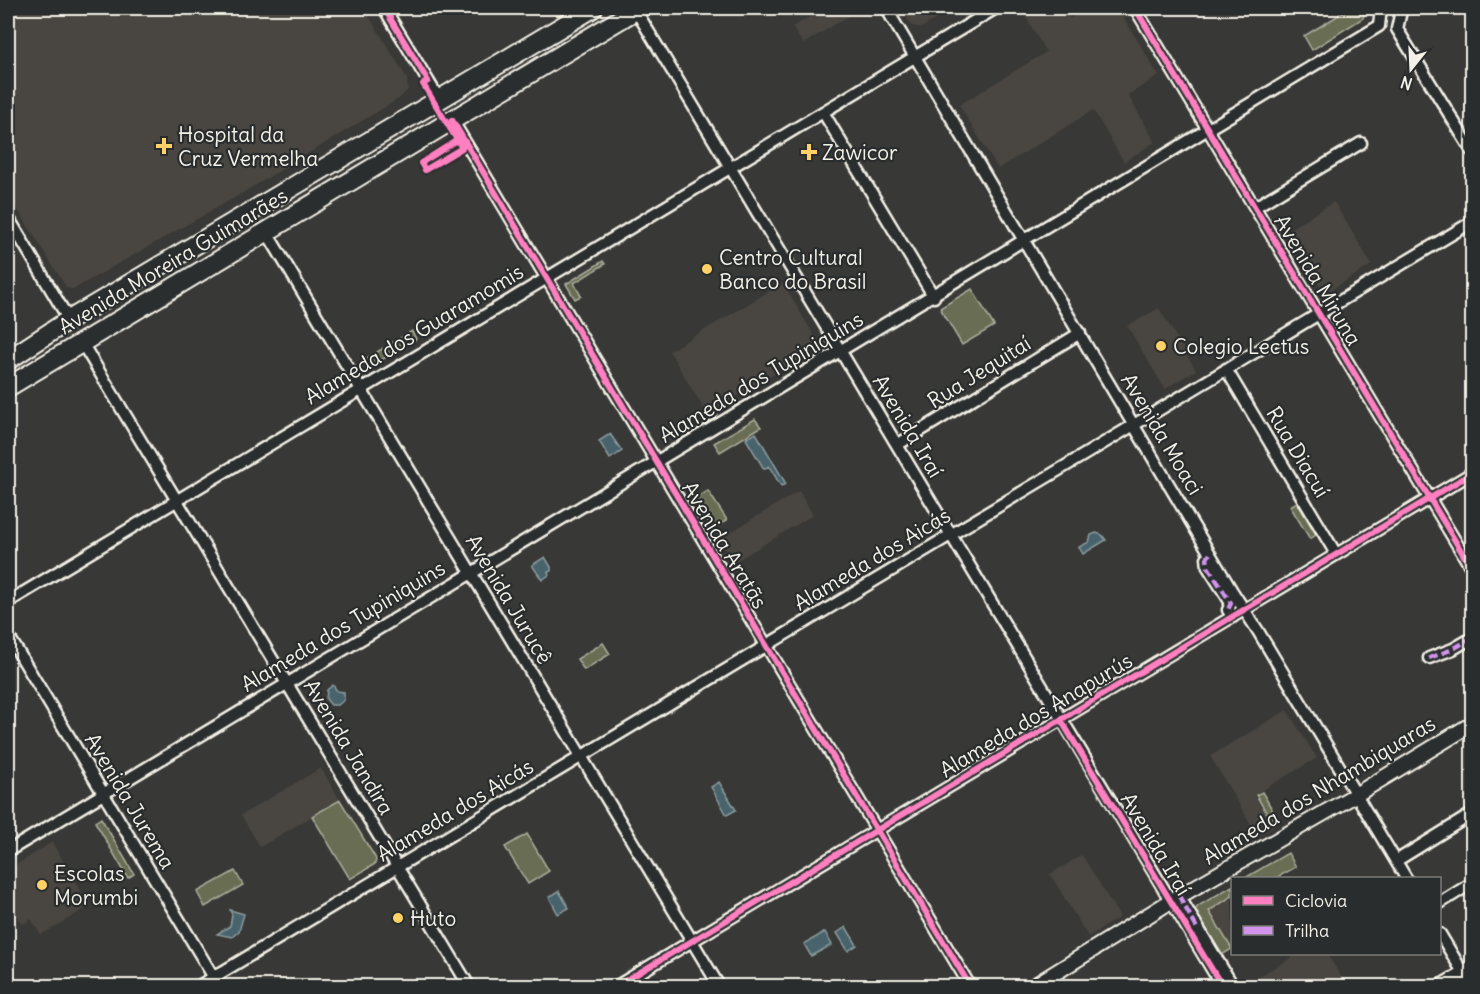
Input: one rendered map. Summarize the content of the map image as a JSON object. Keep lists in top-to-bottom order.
{
  "streets": {
    "highway": ["Avenida Moreira Guimarães"],
    "street": [
      "Avenida Miruna",
      "Alameda dos Guaramomis",
      "Rua Jequitaí",
      "Alameda dos Tupiniquins",
      "Avenida Iraí",
      "Avenida Moaci",
      "Rua Diacuí",
      "Avenida Aratãs",
      "Alameda dos Aicás",
      "Avenida Jurucê",
      "Alameda dos Anapurús",
      "Avenida Jandira",
      "Alameda dos Nhambiquaras",
      "Avenida Jurema"
    ]
  },
  "crossings": [
    ["Avenida Moreira Guimarães", "Avenida Iraí"],
    ["Avenida Moreira Guimarães", "Avenida Aratãs"],
    ["Avenida Moreira Guimarães", "Avenida Jurucê"],
    ["Avenida Moreira Guimarães", "Avenida Jandira"],
    ["Avenida Miruna", "Alameda dos Tupiniquins"],
    ["Avenida Miruna", "Alameda dos Aicás"],
    ["Avenida Miruna", "Alameda dos Anapurús"],
    ["Alameda dos Guaramomis", "Avenida Iraí"],
    ["Alameda dos Guaramomis", "Avenida Moaci"],
    ["Alameda dos Guaramomis", "Avenida Aratãs"],
    ["Alameda dos Guaramomis", "Avenida Jurucê"],
    ["Alameda dos Guaramomis", "Avenida Jandira"],
    ["Rua Jequitaí", "Avenida Iraí"],
    ["Rua Jequitaí", "Avenida Moaci"],
    ["Alameda dos Tupiniquins", "Avenida Iraí"],
    ["Alameda dos Tupiniquins", "Avenida Moaci"],
    ["Alameda dos Tupiniquins", "Avenida Aratãs"],
    ["Alameda dos Tupiniquins", "Avenida Jurucê"],
    ["Alameda dos Tupiniquins", "Avenida Jandira"],
    ["Alameda dos Tupiniquins", "Avenida Jurema"],
    ["Avenida Iraí", "Alameda dos Aicás"],
    ["Avenida Iraí", "Alameda dos Anapurús"],
    ["Avenida Iraí", "Alameda dos Nhambiquaras"],
    ["Avenida Moaci", "Alameda dos Aicás"],
    ["Avenida Moaci", "Alameda dos Anapurús"],
    ["Avenida Moaci", "Alameda dos Nhambiquaras"],
    ["Rua Diacuí", "Alameda dos Aicás"],
    ["Rua Diacuí", "Alameda dos Anapurús"],
    ["Avenida Aratãs", "Alameda dos Aicás"],
    ["Avenida Aratãs", "Alameda dos Anapurús"],
    ["Alameda dos Aicás", "Avenida Jurucê"],
    ["Alameda dos Aicás", "Avenida Jandira"],
    ["Alameda dos Aicás", "Avenida Jurema"],
    ["Avenida Jurucê", "Alameda dos Anapurús"]
  ],
  "places": {
    "health": ["Hospital da Cruz Vermelha", "Zawicor"],
    "other": [
      "Centro Cultural Banco do Brasil",
      "Colegio Lectus",
      "Escolas Morumbi",
      "Huto"
    ]
  },
  "legend": ["Ciclovia", "Trilha"],
  "north": "bottom"
}
